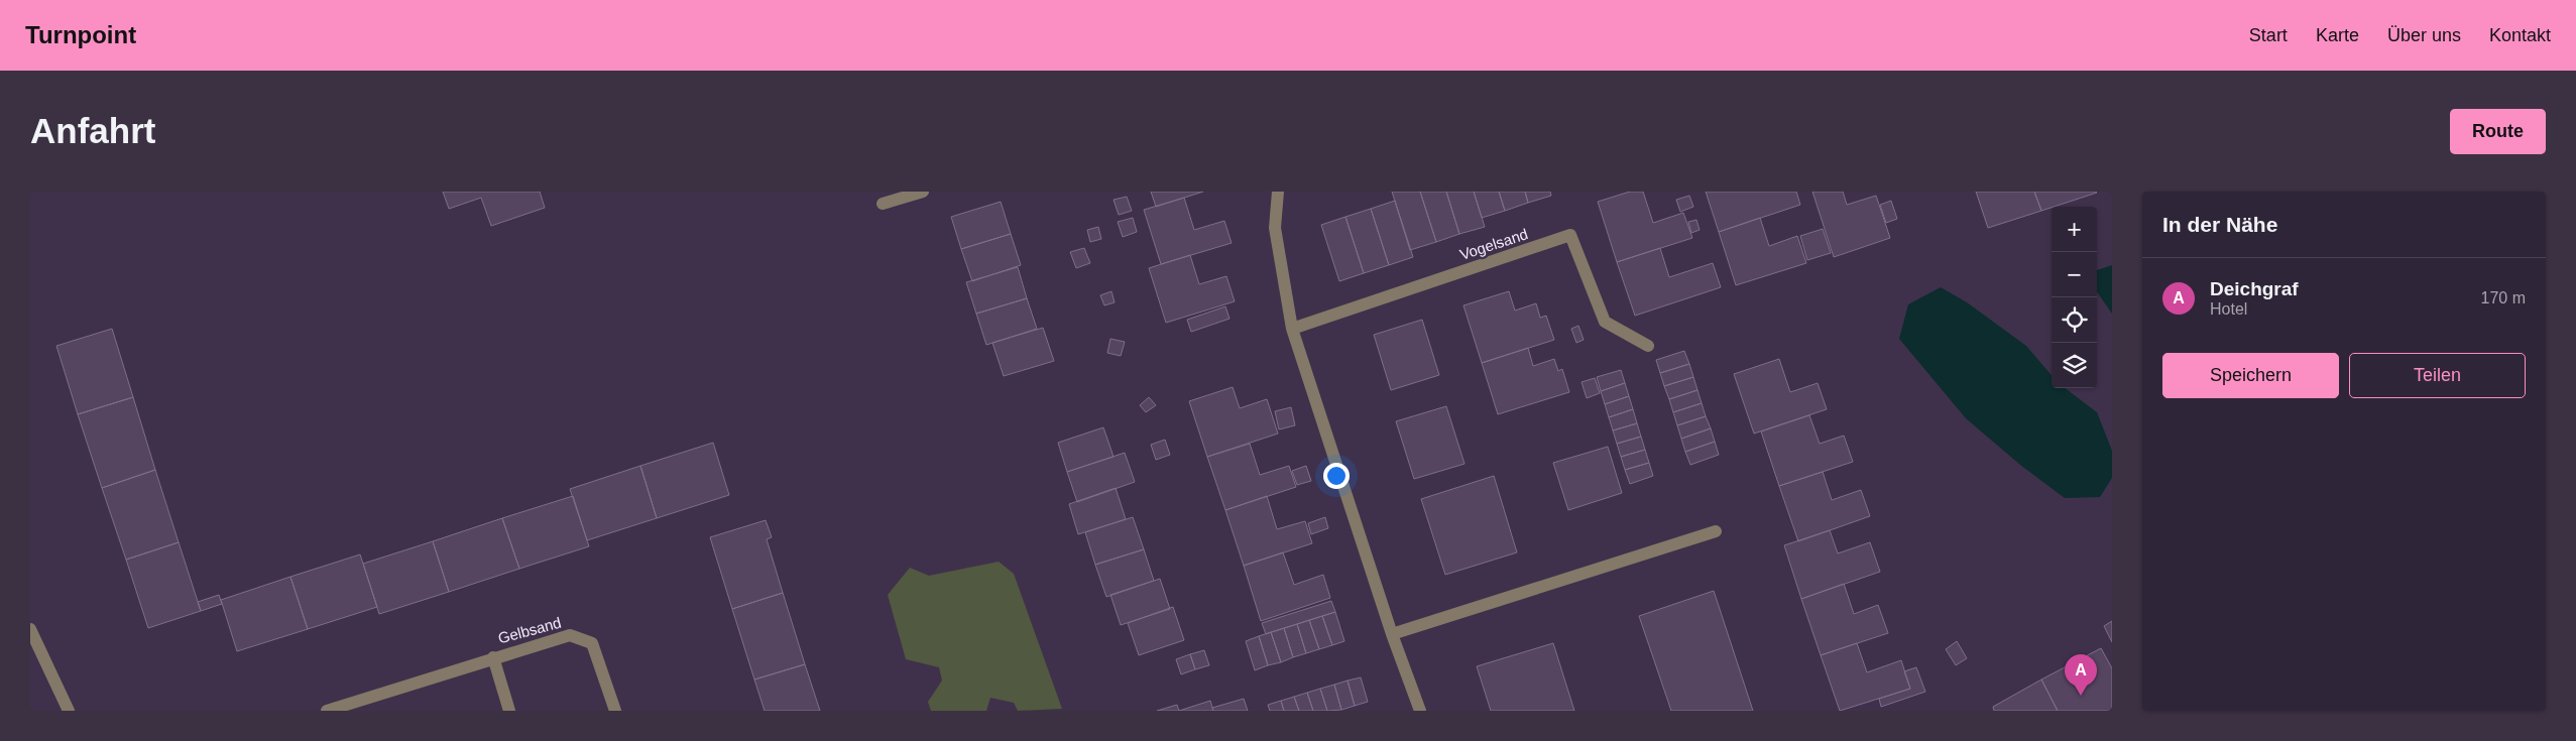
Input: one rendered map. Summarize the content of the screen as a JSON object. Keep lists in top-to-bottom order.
{
  "streets": {
    "street": ["Vogelsand", "Gelbsand"]
  },
  "page": {
    "header": "Turnpoint",
    "nav": [
      "Start",
      "Karte",
      "Über uns",
      "Kontakt"
    ],
    "buttons": [
      "Route",
      ["Speichern", "Teilen"]
    ],
    "title": "Anfahrt",
    "heading": "In der Nähe",
    "map_buttons": ["+", "−"],
    "list": [
      {
        "mark": "A",
        "name": "Deichgraf",
        "note": "Hotel",
        "value": "170 m"
      }
    ],
    "pins": "A"
  }
}
